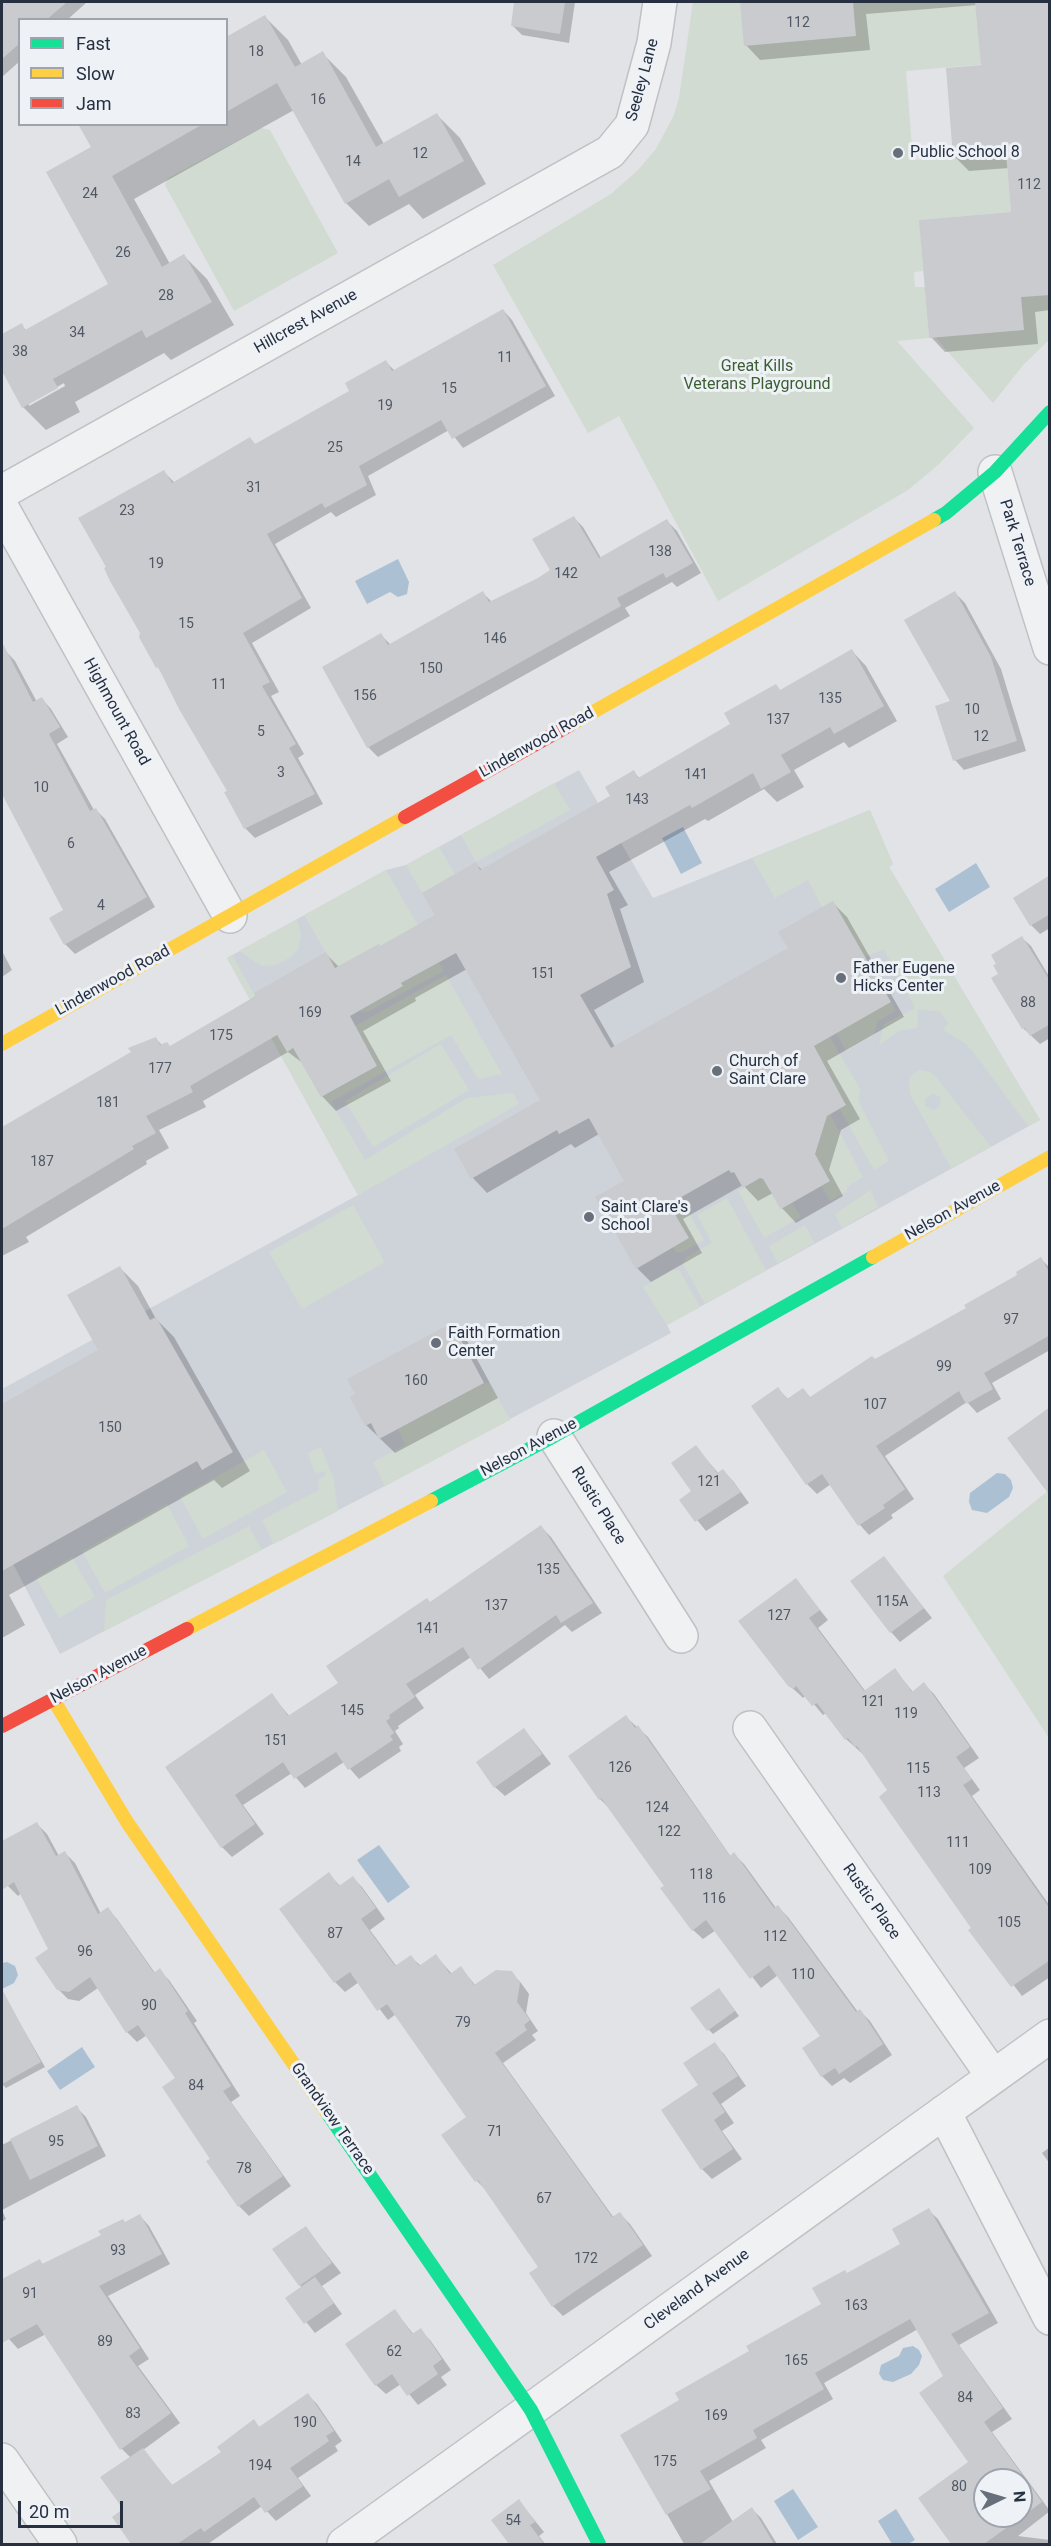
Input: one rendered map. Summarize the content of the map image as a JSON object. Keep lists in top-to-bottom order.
{
  "streets": {
    "street": [
      "Seeley Lane",
      "Hillcrest Avenue",
      "Park Terrace",
      "Highmount Road",
      "Lindenwood Road",
      "Nelson Avenue",
      "Rustic Place",
      "Grandview Terrace",
      "Cleveland Avenue"
    ]
  },
  "crossings": [
    ["Seeley Lane", "Hillcrest Avenue"],
    ["Park Terrace", "Lindenwood Road"],
    ["Highmount Road", "Lindenwood Road"],
    ["Nelson Avenue", "Rustic Place"],
    ["Nelson Avenue", "Grandview Terrace"],
    ["Rustic Place", "Cleveland Avenue"],
    ["Grandview Terrace", "Cleveland Avenue"]
  ],
  "parks": ["Great Kills Veterans Playground"],
  "places": [
    "Public School 8",
    "Father Eugene Hicks Center",
    "Church of Saint Clare",
    "Saint Clare's School",
    "Faith Formation Center"
  ],
  "house_numbers": [
    "112",
    "18",
    "16",
    "12",
    "14",
    "112",
    "24",
    "26",
    "28",
    "34",
    "38",
    "11",
    "15",
    "19",
    "25",
    "31",
    "23",
    "138",
    "19",
    "142",
    "15",
    "146",
    "150",
    "11",
    "156",
    "135",
    "10",
    "137",
    "5",
    "12",
    "3",
    "141",
    "10",
    "143",
    "6",
    "4",
    "151",
    "88",
    "169",
    "175",
    "177",
    "181",
    "187",
    "97",
    "99",
    "160",
    "107",
    "150",
    "121",
    "135",
    "115A",
    "137",
    "127",
    "141",
    "121",
    "145",
    "119",
    "151",
    "126",
    "115",
    "113",
    "124",
    "122",
    "111",
    "109",
    "118",
    "116",
    "105",
    "87",
    "112",
    "96",
    "110",
    "90",
    "79",
    "84",
    "71",
    "95",
    "78",
    "67",
    "93",
    "172",
    "91",
    "163",
    "89",
    "62",
    "165",
    "84",
    "83",
    "169",
    "190",
    "175",
    "194",
    "80",
    "54"
  ],
  "legend": ["Fast", "Slow", "Jam"],
  "scale_bar": "20 m",
  "north": "right"
}
